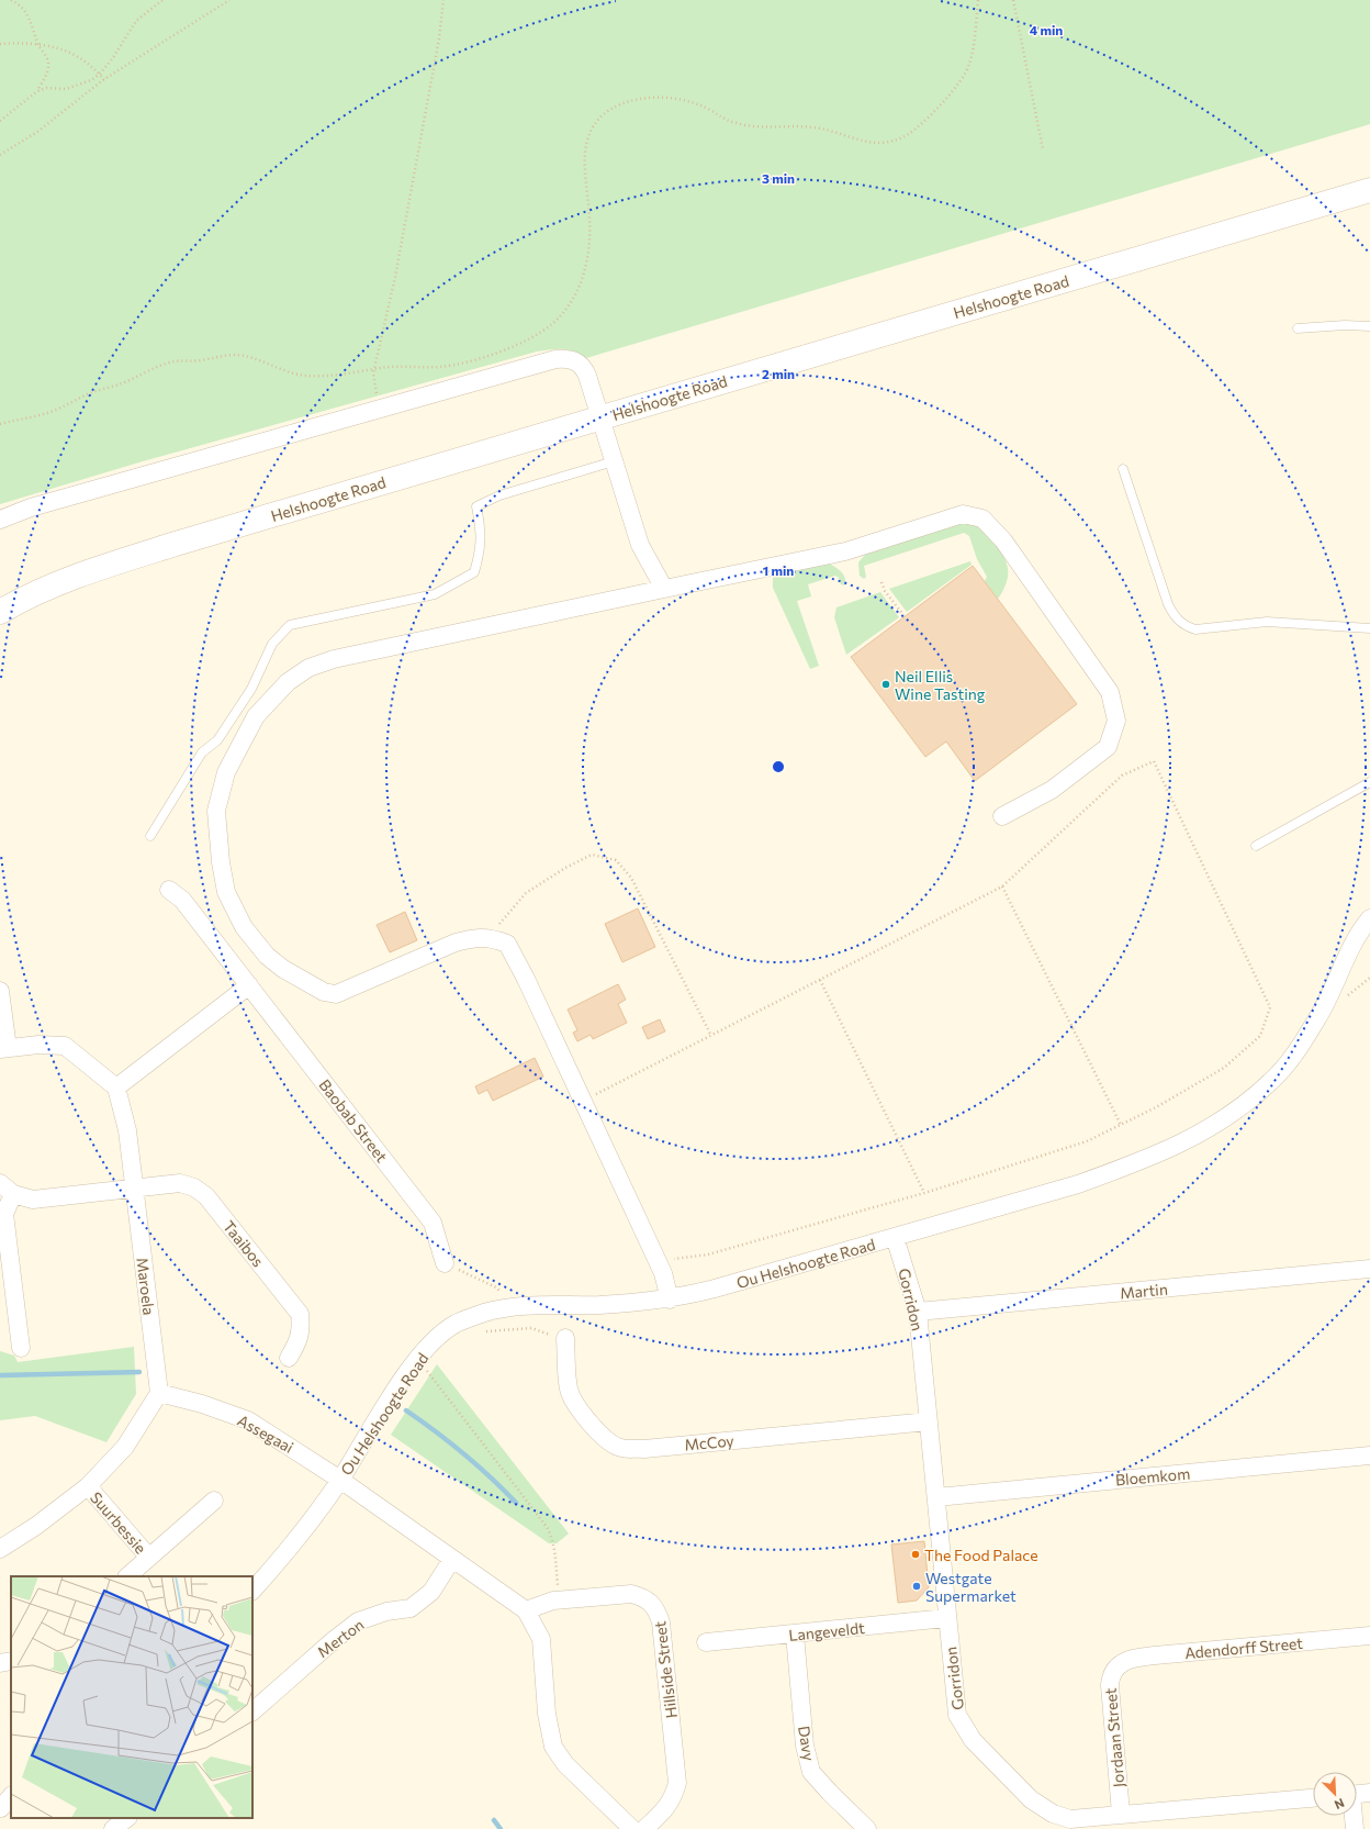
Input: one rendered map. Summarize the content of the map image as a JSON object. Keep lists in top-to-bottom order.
{
  "streets": {
    "main road": ["Helshoogte Road"],
    "street": [
      "Baobab Street",
      "Taaibos",
      "Ou Helshoogte Road",
      "Maroela",
      "Martin",
      "Gorridon",
      "Assegaai",
      "McCoy",
      "Bloemkom",
      "Suurbessie",
      "Langeveldt",
      "Merton",
      "Adendorff Street",
      "Hillside Street",
      "Jordaan Street",
      "Davy"
    ]
  },
  "crossings": [
    ["Taaibos", "Maroela"],
    ["Ou Helshoogte Road", "Gorridon"],
    ["Ou Helshoogte Road", "Assegaai"],
    ["Maroela", "Assegaai"],
    ["Martin", "Gorridon"],
    ["Gorridon", "McCoy"],
    ["Gorridon", "Bloemkom"],
    ["Gorridon", "Langeveldt"],
    ["Gorridon", "Jordaan Street"],
    ["Langeveldt", "Davy"],
    ["Adendorff Street", "Jordaan Street"]
  ],
  "places": ["Neil Ellis Wine Tasting", "The Food Palace", "Westgate Supermarket"],
  "north": "bottom right",
  "rings": [
    "4 min",
    "3 min",
    "2 min",
    "1 min"
  ]
}
